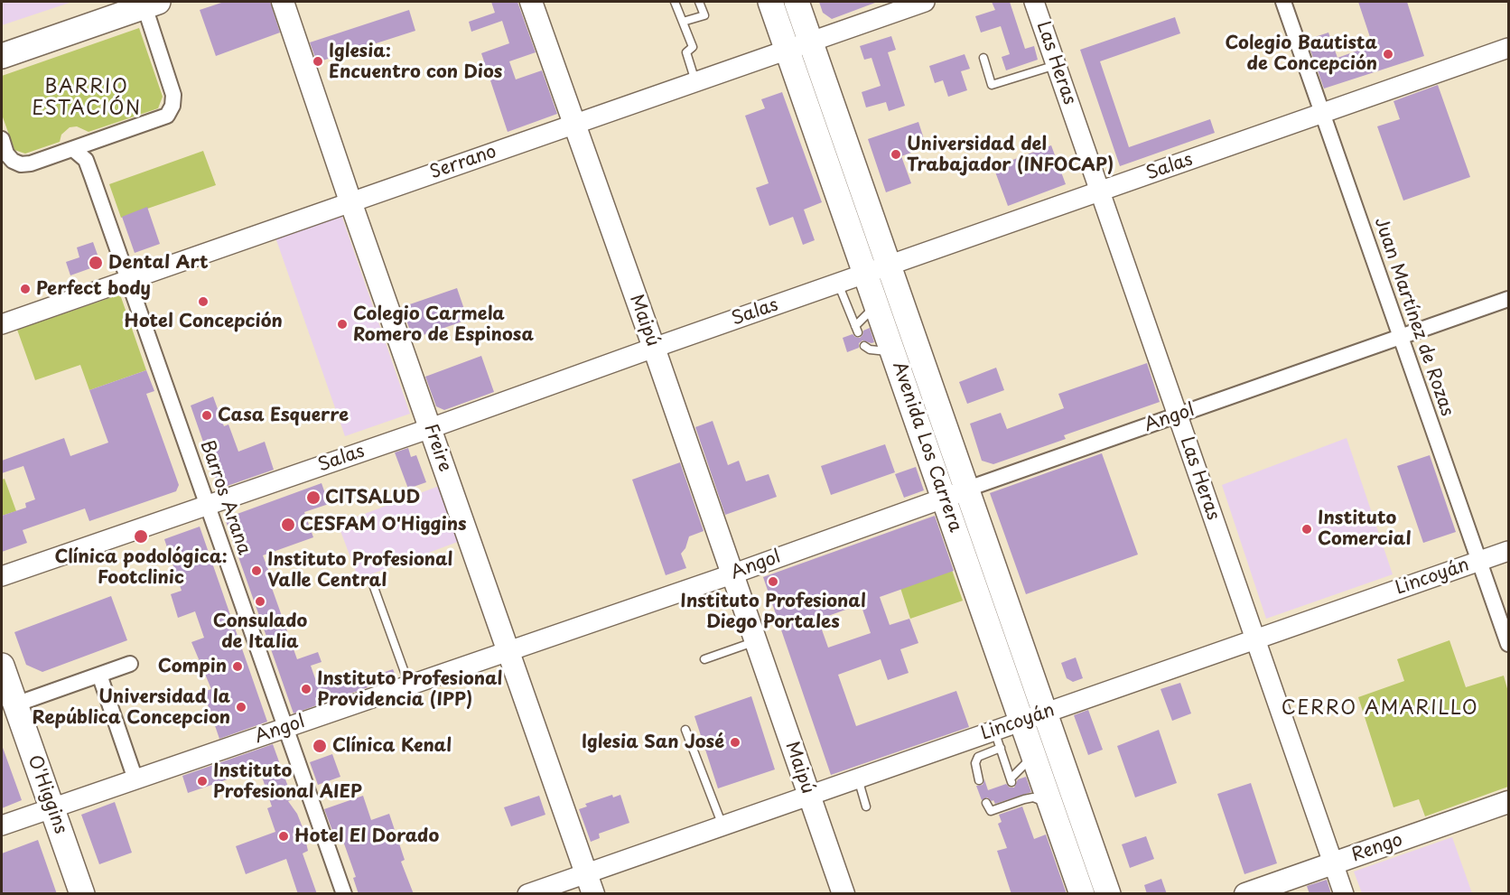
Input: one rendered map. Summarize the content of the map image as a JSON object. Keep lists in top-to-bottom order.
{
  "streets": {
    "main road": [
      "Maipú",
      "Avenida Los Carrera",
      "Freire",
      "O'Higgins",
      "Rengo"
    ],
    "street": [
      "Las Heras",
      "Serrano",
      "Salas",
      "Juan Martínez de Rozas",
      "Angol",
      "Barros Arana",
      "Lincoyán"
    ]
  },
  "crossings": [
    ["Las Heras", "Salas"],
    ["Las Heras", "Angol"],
    ["Las Heras", "Lincoyán"],
    ["Las Heras", "Rengo"],
    ["Serrano", "Maipú"],
    ["Serrano", "Avenida Los Carrera"],
    ["Serrano", "Freire"],
    ["Serrano", "Barros Arana"],
    ["Salas", "Juan Martínez de Rozas"],
    ["Salas", "Maipú"],
    ["Salas", "Avenida Los Carrera"],
    ["Salas", "Freire"],
    ["Salas", "Barros Arana"],
    ["Juan Martínez de Rozas", "Angol"],
    ["Juan Martínez de Rozas", "Lincoyán"],
    ["Maipú", "Angol"],
    ["Maipú", "Lincoyán"],
    ["Angol", "Avenida Los Carrera"],
    ["Angol", "Freire"],
    ["Angol", "Barros Arana"],
    ["Angol", "O'Higgins"],
    ["Avenida Los Carrera", "Lincoyán"],
    ["Freire", "Lincoyán"]
  ],
  "districts": ["BARRIO ESTACIÓN", "CERRO AMARILLO"],
  "places": [
    "Colegio Bautista de Concepción",
    "Iglesia: Encuentro con Dios",
    "Universidad del Trabajador (INFOCAP)",
    "Dental Art",
    "Perfect body",
    "Hotel Concepción",
    "Colegio Carmela Romero de Espinosa",
    "Casa Esquerre",
    "CITSALUD",
    "CESFAM O'Higgins",
    "Instituto Comercial",
    "Clínica podológica: Footclinic",
    "Instituto Profesional Valle Central",
    "Instituto Profesional Diego Portales",
    "Consulado de Italia",
    "Compin",
    "Instituto Profesional Providencia (IPP)",
    "Universidad la República Concepcion",
    "Iglesia San José",
    "Clínica Kenal",
    "Instituto Profesional AIEP",
    "Hotel El Dorado"
  ]
}
